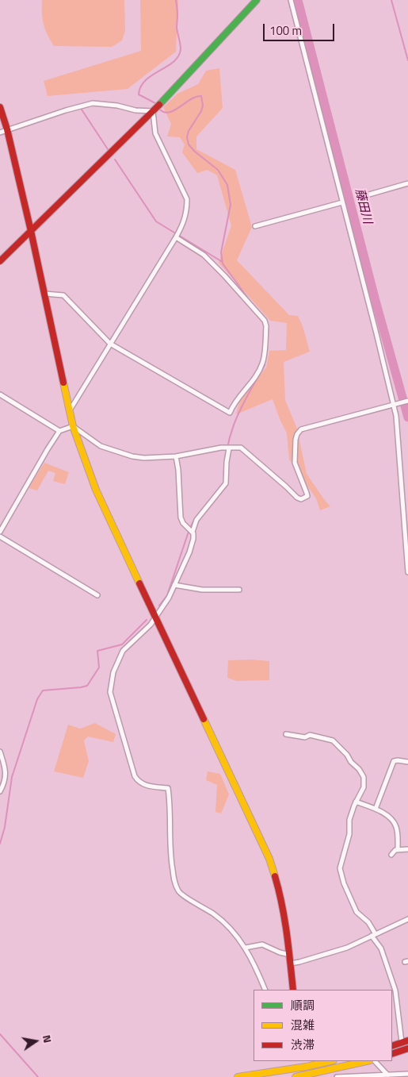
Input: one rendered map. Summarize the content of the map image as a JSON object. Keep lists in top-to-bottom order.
{
  "water": ["藤田川"],
  "legend": ["順調", "混雑", "渋滞"],
  "scale_bar": "100 m",
  "north": "right"
}
